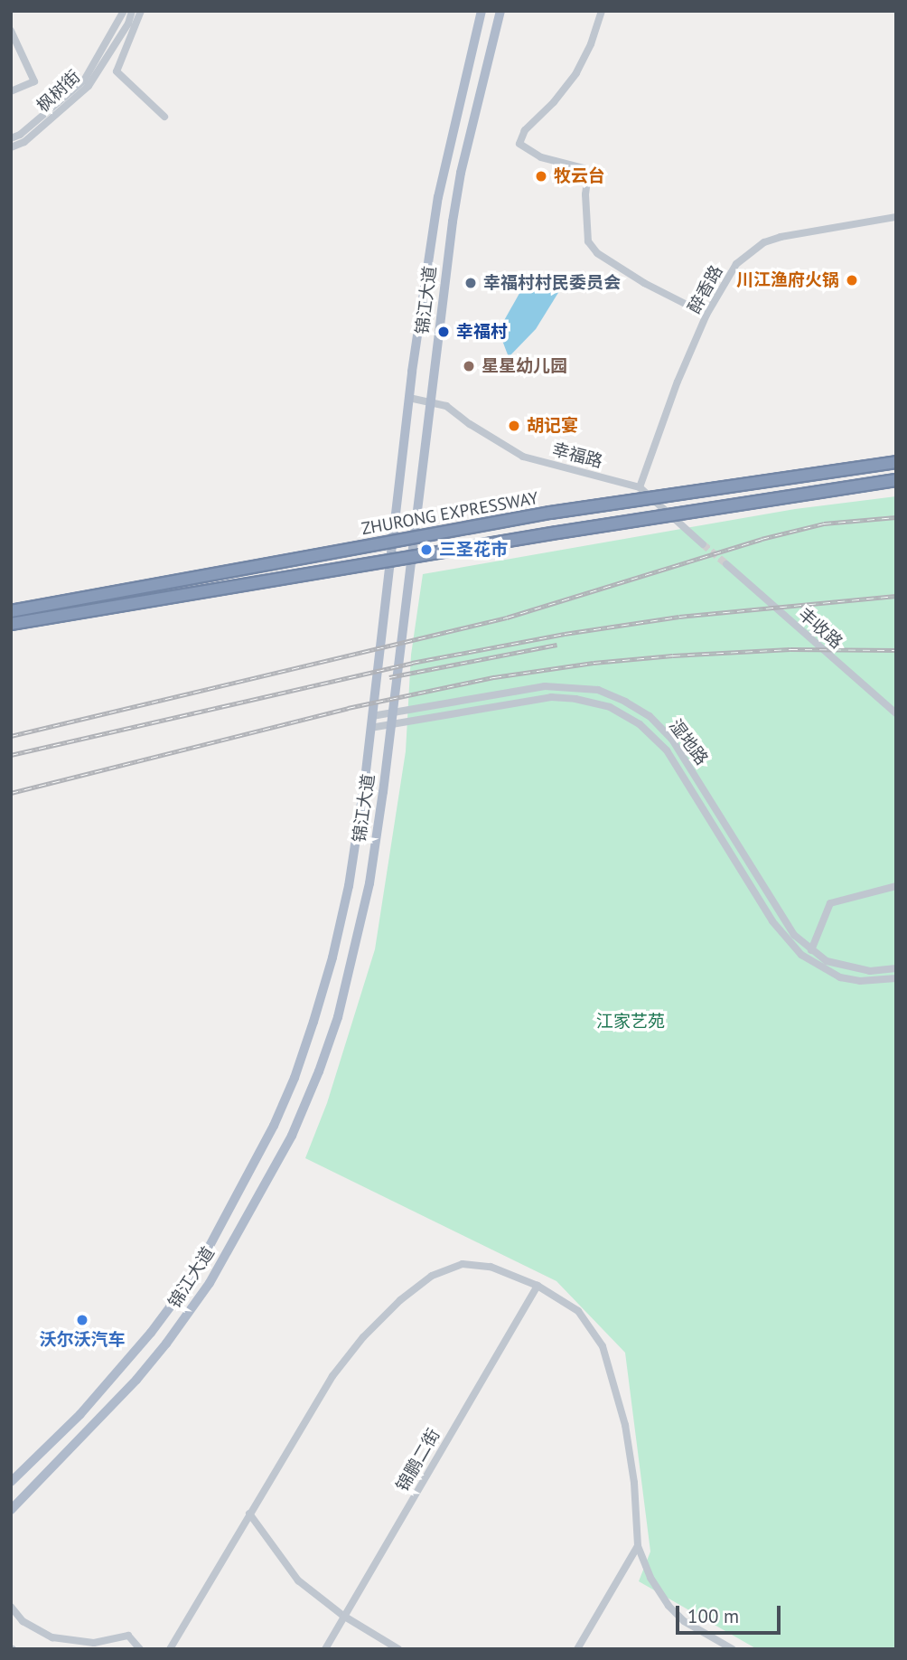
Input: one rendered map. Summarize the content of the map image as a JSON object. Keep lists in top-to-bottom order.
{
  "streets": {
    "highway": ["ZHURONG EXPRESSWAY"],
    "main road": ["锦江大道"],
    "street": [
      "枫树街",
      "醉香路",
      "幸福路",
      "丰收路",
      "湿地路",
      "锦鹏二街"
    ]
  },
  "crossings": [
    ["醉香路", "幸福路"],
    ["锦江大道", "幸福路"],
    ["锦江大道", "湿地路"]
  ],
  "parks": ["江家艺苑"],
  "places": [
    "牧云台",
    "川江渔府火锅",
    "幸福村村民委员会",
    "幸福村",
    "星星幼儿园",
    "胡记宴",
    "三圣花市",
    "沃尔沃汽车"
  ],
  "scale_bar": "100 m"
}
